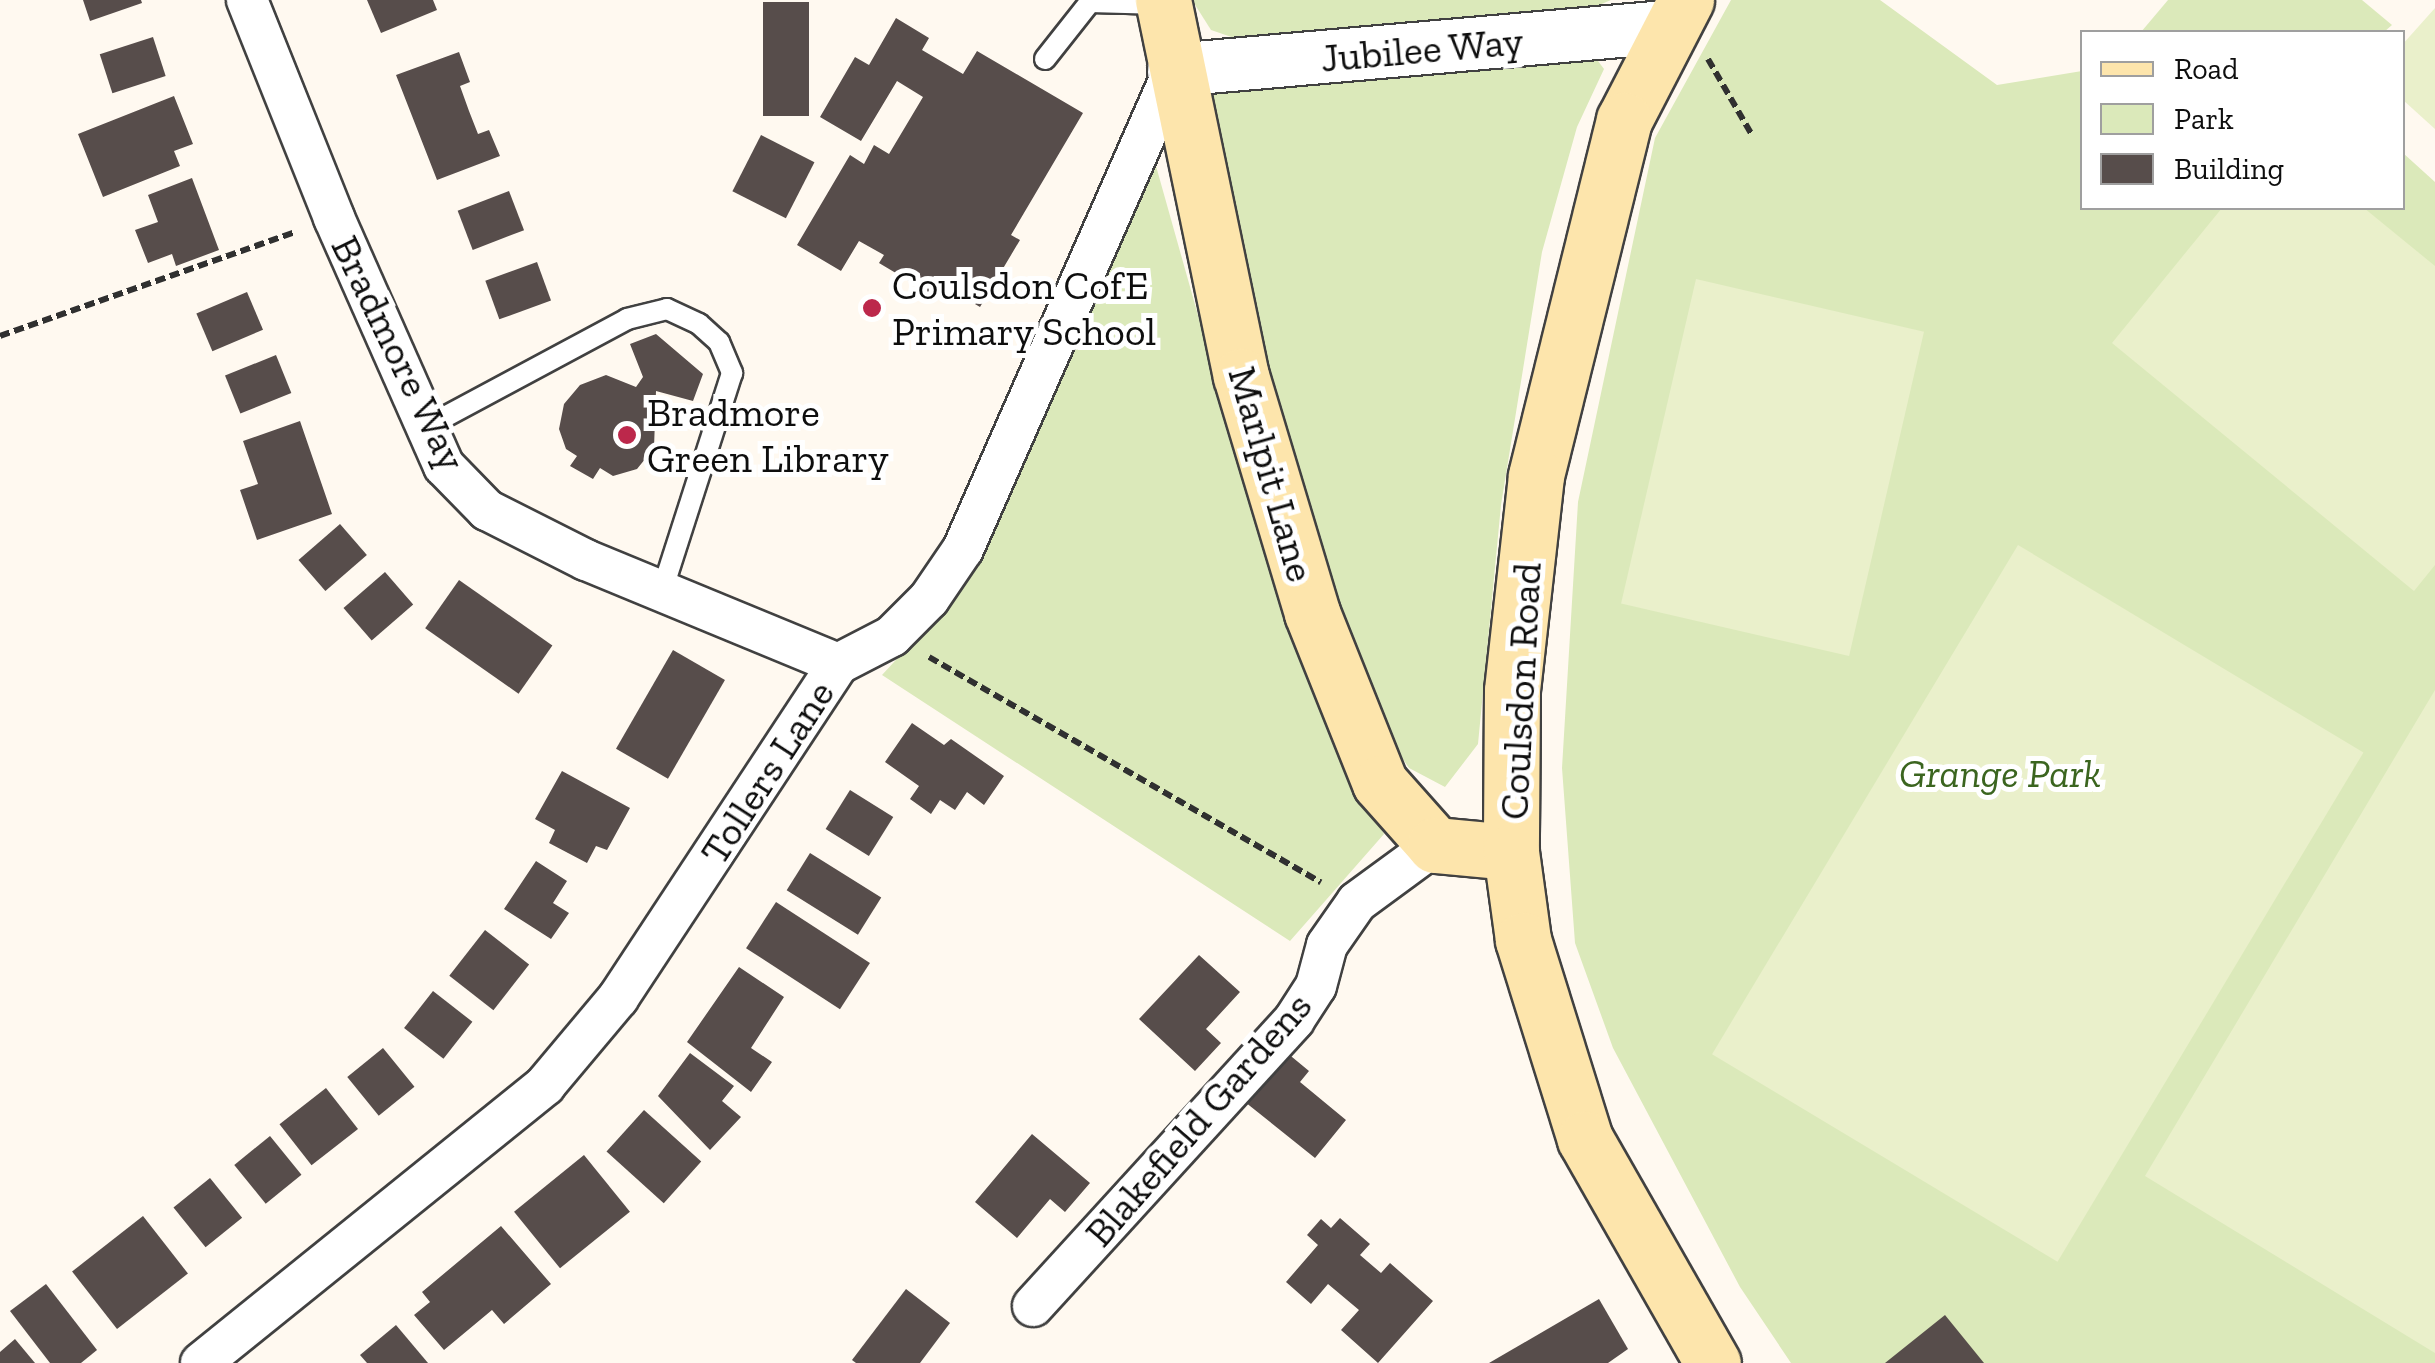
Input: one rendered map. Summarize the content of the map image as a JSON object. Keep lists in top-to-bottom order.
{
  "streets": {
    "main road": ["Marlpit Lane", "Coulsdon Road"],
    "street": [
      "Jubilee Way",
      "Bradmore Way",
      "Tollers Lane",
      "Blakefield Gardens"
    ]
  },
  "crossings": [
    ["Jubilee Way", "Marlpit Lane"],
    ["Jubilee Way", "Coulsdon Road"],
    ["Jubilee Way", "Tollers Lane"],
    ["Bradmore Way", "Tollers Lane"],
    ["Marlpit Lane", "Tollers Lane"],
    ["Marlpit Lane", "Blakefield Gardens"]
  ],
  "parks": ["Grange Park"],
  "places": ["Coulsdon CofE Primary School", "Bradmore Green Library"],
  "legend": ["Road", "Park", "Building"]
}
